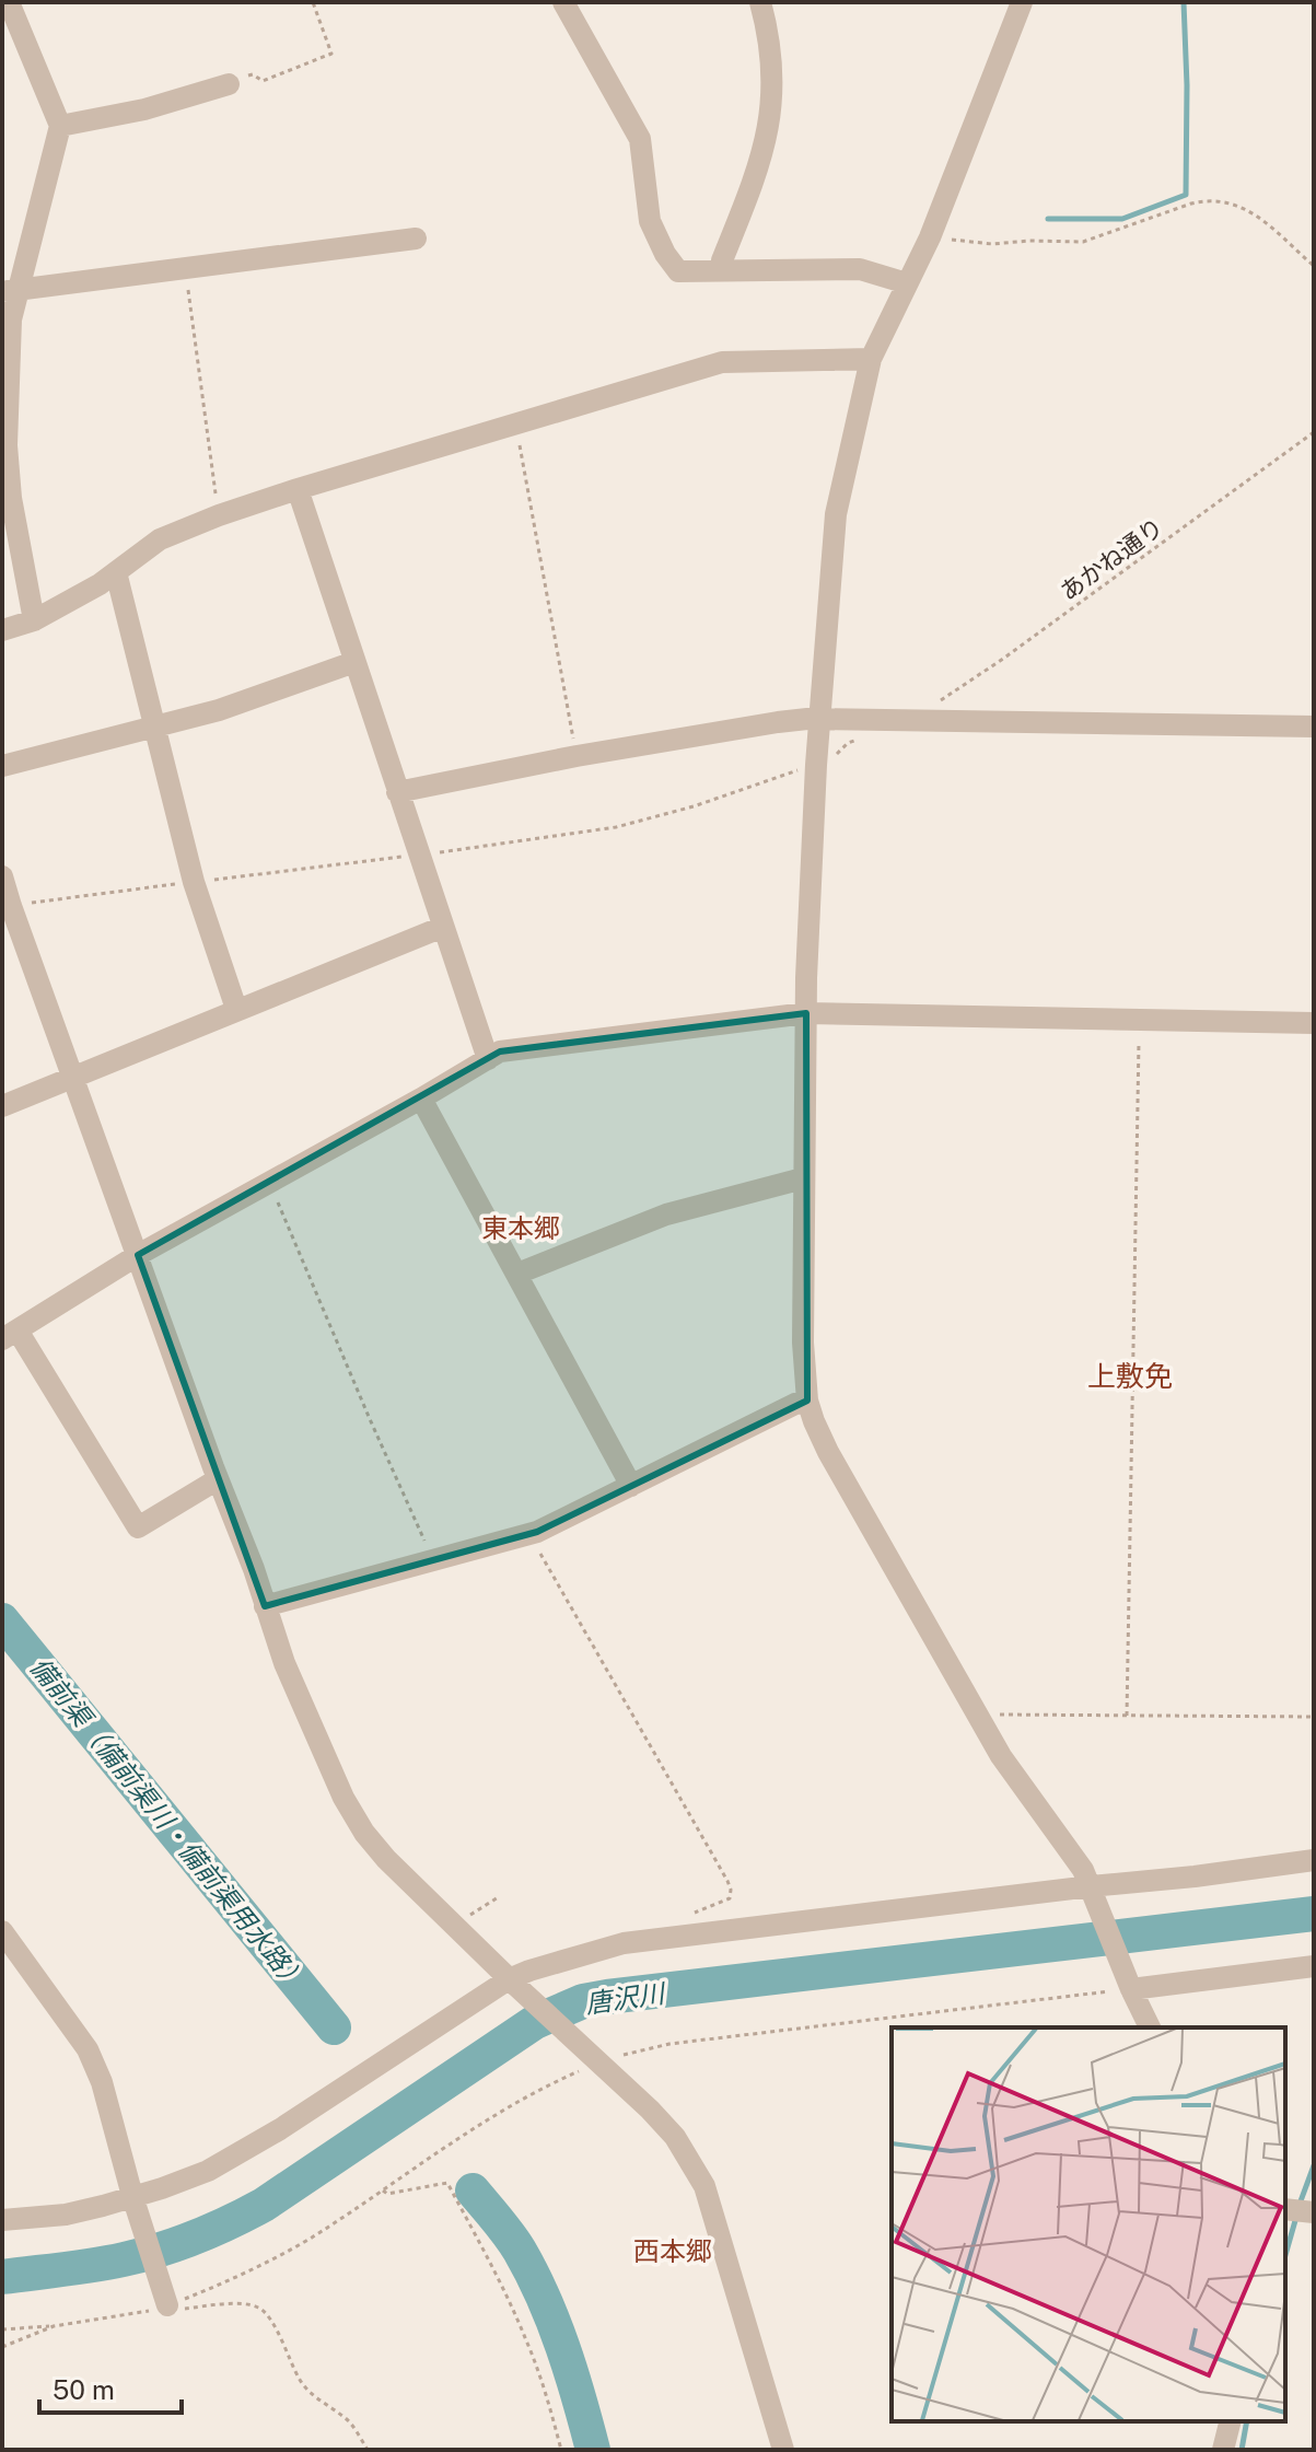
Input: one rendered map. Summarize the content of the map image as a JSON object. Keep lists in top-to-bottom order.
{
  "streets": {
    "path": ["あかね通り"]
  },
  "districts": ["東本郷", "上敷免", "西本郷"],
  "water": ["備前渠（備前渠川・備前渠用水路）", "唐沢川"],
  "scale_bar": "50 m"
}
